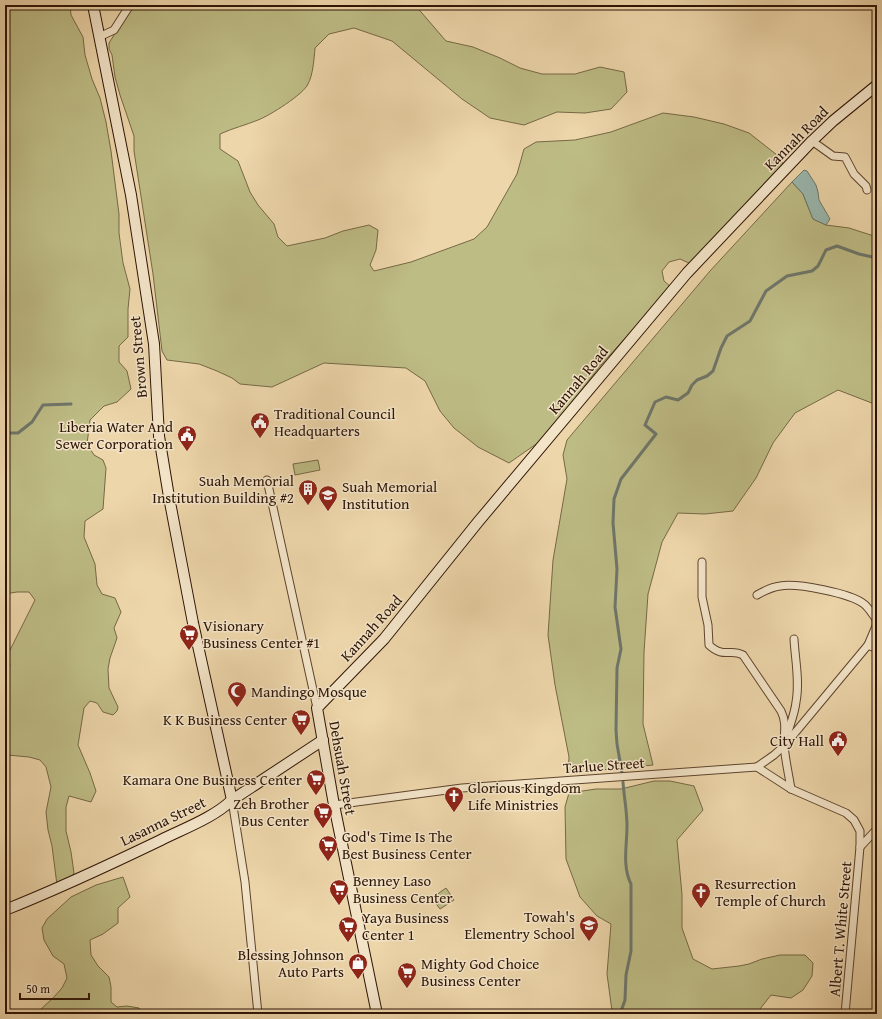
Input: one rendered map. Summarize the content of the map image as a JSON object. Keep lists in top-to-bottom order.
{
  "streets": {
    "street": [
      "Kannah Road",
      "Brown Street",
      "Tarlue Street",
      "Dehsuah Street",
      "Lasanna Street",
      "Albert T. White Street"
    ]
  },
  "crossings": [
    ["Kannah Road", "Dehsuah Street"],
    ["Brown Street", "Lasanna Street"],
    ["Tarlue Street", "Dehsuah Street"],
    ["Tarlue Street", "Albert T. White Street"],
    ["Dehsuah Street", "Lasanna Street"]
  ],
  "places": {
    "public building": ["Traditional Council Headquarters", "Liberia Water And Sewer Corporation", "City Hall"],
    "building": ["Suah Memorial Institution Building #2"],
    "school or university": ["Suah Memorial Institution", "Towah's Elementry School"],
    "supermarket": [
      "Visionary Business Center #1",
      "K K Business Center",
      "Kamara One Business Center",
      "Zeh Brother Bus Center",
      "God's Time Is The Best Business Center",
      "Benney Laso Business Center",
      "Yaya Business Center 1",
      "Mighty God Choice Business Center"
    ],
    "mosque": ["Mandingo Mosque"],
    "church": ["Glorious Kingdom Life Ministries", "Resurrection Temple of Church"],
    "shop": ["Blessing Johnson Auto Parts"]
  },
  "scale_bar": "50 m"
}
